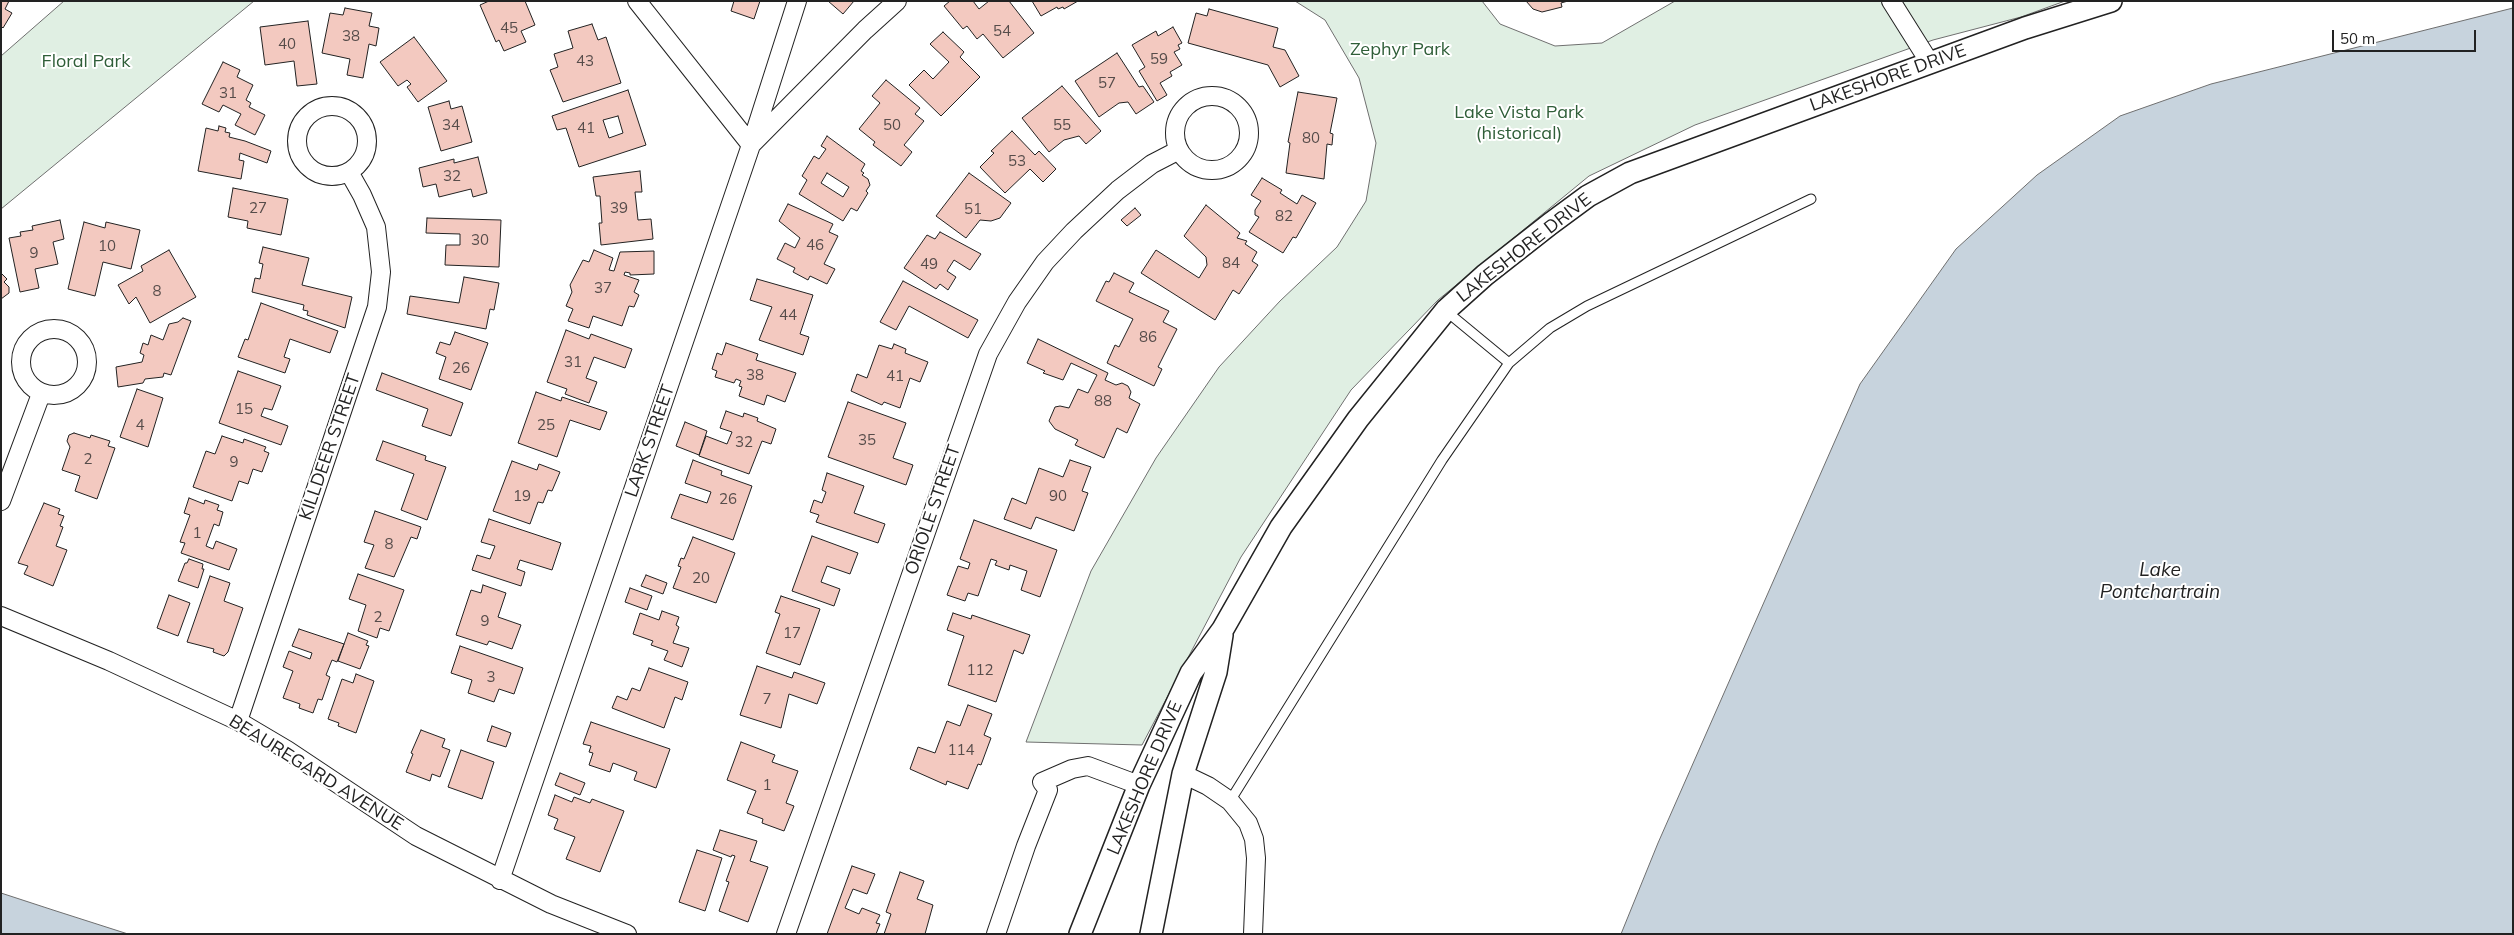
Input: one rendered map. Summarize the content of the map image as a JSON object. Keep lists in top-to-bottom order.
{
  "streets": {
    "street": [
      "LAKESHORE DRIVE",
      "LARK STREET",
      "KILLDEER STREET",
      "ORIOLE STREET",
      "BEAUREGARD AVENUE"
    ]
  },
  "crossings": [
    ["LARK STREET", "BEAUREGARD AVENUE"],
    ["KILLDEER STREET", "BEAUREGARD AVENUE"]
  ],
  "water": ["Lake Pontchartrain"],
  "parks": ["Zephyr Park", "Floral Park", "Lake Vista Park (historical)"],
  "house_numbers": [
    "45",
    "54",
    "38",
    "40",
    "59",
    "43",
    "57",
    "31",
    "34",
    "50",
    "55",
    "41",
    "80",
    "53",
    "32",
    "27",
    "39",
    "51",
    "82",
    "30",
    "46",
    "10",
    "9",
    "84",
    "49",
    "37",
    "8",
    "44",
    "86",
    "31",
    "26",
    "38",
    "41",
    "88",
    "15",
    "4",
    "25",
    "35",
    "32",
    "2",
    "9",
    "19",
    "90",
    "26",
    "1",
    "8",
    "20",
    "2",
    "9",
    "17",
    "112",
    "3",
    "7",
    "114",
    "1"
  ],
  "scale_bar": "50 m"
}
